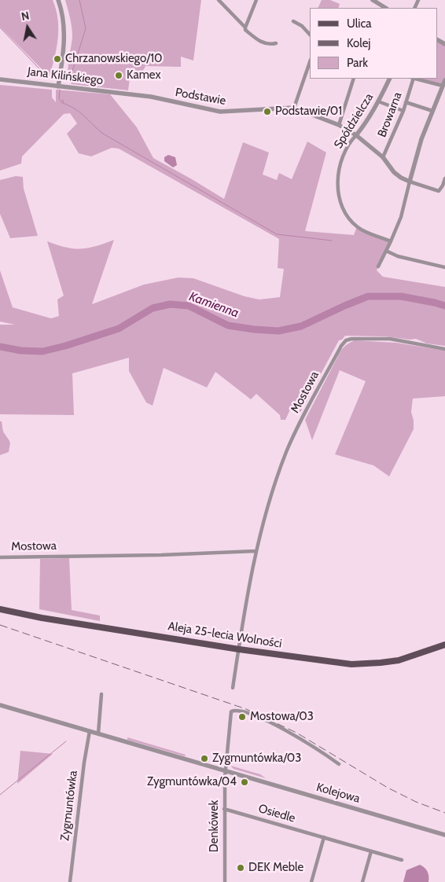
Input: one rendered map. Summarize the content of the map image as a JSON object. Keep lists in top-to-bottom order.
{
  "streets": {
    "main road": ["Aleja 25-lecia Wolności"],
    "street": [
      "Jana Kilińskiego",
      "Podstawie",
      "Browarna",
      "Spółdzielcza",
      "Mostowa",
      "Kolejowa",
      "Zygmuntówka",
      "Osiedle",
      "Denkówek"
    ]
  },
  "crossings": [
    ["Jana Kilińskiego", "Podstawie"],
    ["Podstawie", "Browarna"],
    ["Browarna", "Spółdzielcza"],
    ["Mostowa", "Aleja 25-lecia Wolności"],
    ["Kolejowa", "Denkówek"],
    ["Osiedle", "Denkówek"]
  ],
  "water": ["Kamienna"],
  "places": [
    "Chrzanowskiego/10",
    "Kamex",
    "Podstawie/01",
    "Mostowa/03",
    "Zygmuntówka/03",
    "Zygmuntówka/04",
    "DEK Meble"
  ],
  "legend": ["Ulica", "Kolej", "Park"],
  "north": "top"
}
